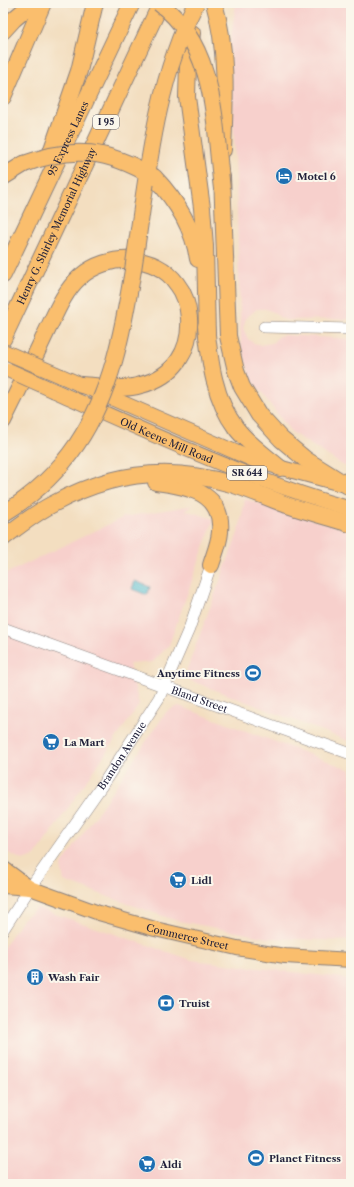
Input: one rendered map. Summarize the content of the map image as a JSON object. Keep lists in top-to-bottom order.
{
  "streets": {
    "highway": ["I 95", "95 Express Lanes", "Henry G. Shirley Memorial Highway"],
    "main road": ["Old Keene Mill Road", "SR 644", "Commerce Street"],
    "street": ["Bland Street", "Brandon Avenue"]
  },
  "crossings": [
    ["Bland Street", "Brandon Avenue"],
    ["Brandon Avenue", "Commerce Street"]
  ],
  "places": {
    "hotel": ["Motel 6"],
    "sports": ["Anytime Fitness", "Planet Fitness"],
    "supermarket": ["La Mart", "Lidl", "Aldi"],
    "building": ["Wash Fair"],
    "bank": ["Truist"]
  }
}
